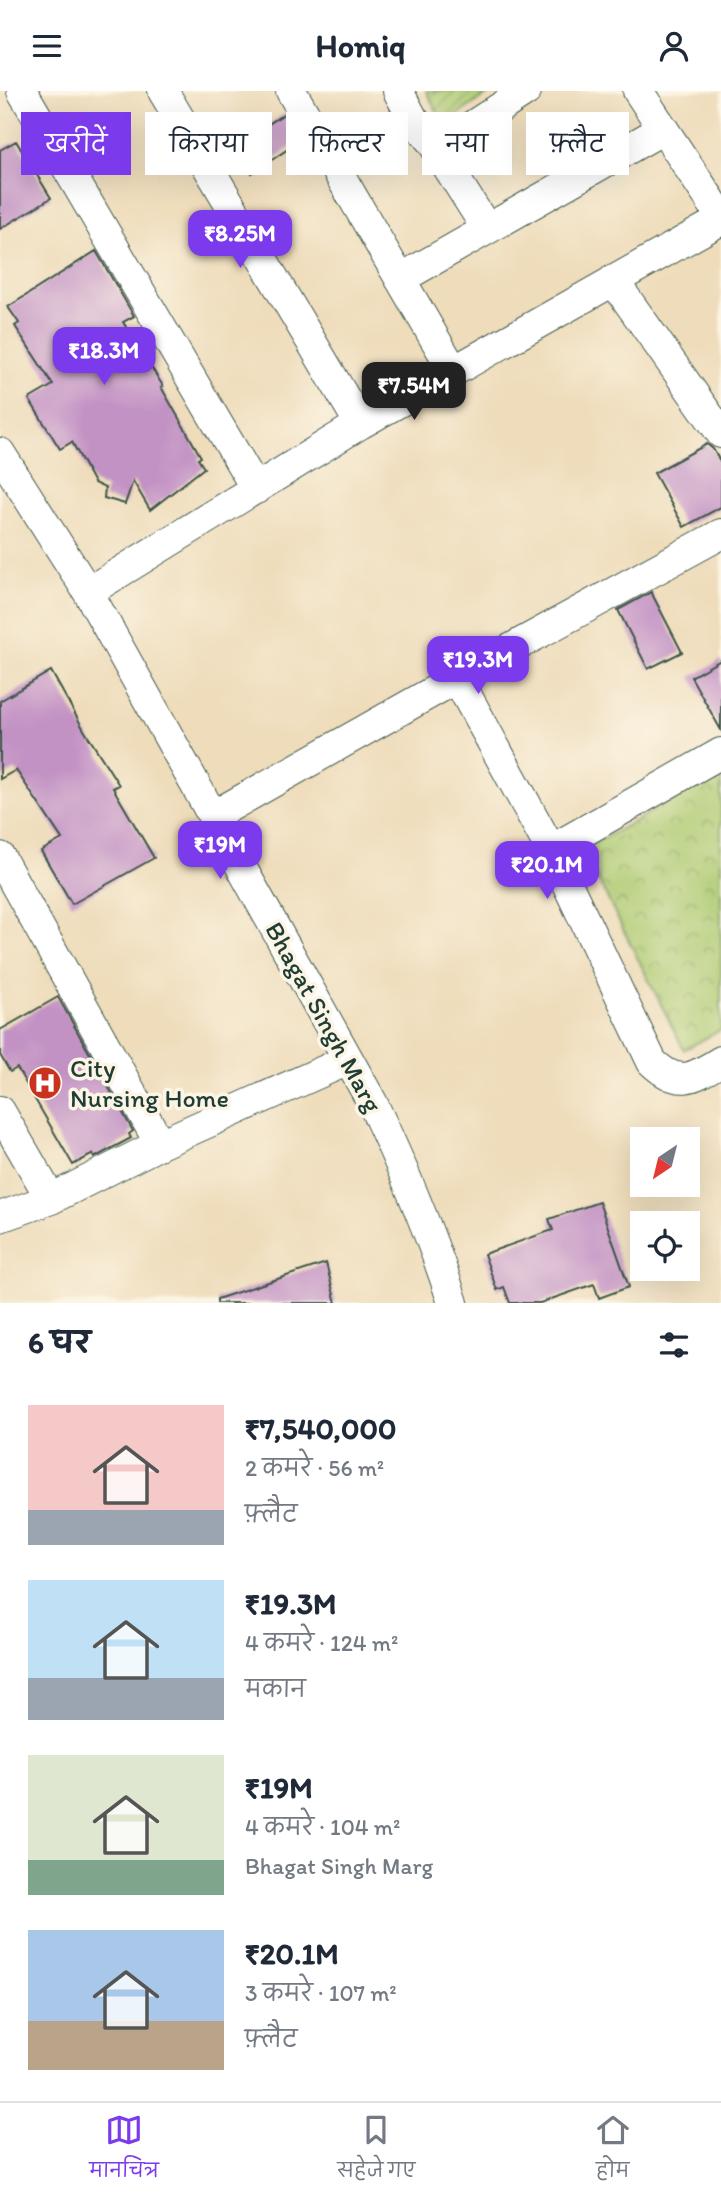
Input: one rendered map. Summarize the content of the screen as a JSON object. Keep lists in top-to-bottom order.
{
  "streets": {
    "street": ["Bhagat Singh Marg"]
  },
  "places": {
    "hospital": ["City Nursing Home"]
  },
  "north": "bottom left",
  "page": {
    "header": "Homiq",
    "chip": [
      "खरीदें",
      "किराया",
      "फ़िल्टर",
      "नया",
      "फ़्लैट"
    ],
    "price": [
      "₹8.25M",
      "₹18.3M",
      "₹7.54M",
      "₹19.3M",
      "₹19M",
      "₹20.1M"
    ],
    "heading": "6 घर",
    "list": [
      {
        "name": "₹7,540,000",
        "note": "2 कमरे · 56 m² · फ़्लैट"
      },
      {
        "name": "₹19.3M",
        "note": "4 कमरे · 124 m² · मकान"
      },
      {
        "name": "₹19M",
        "note": "4 कमरे · 104 m² · Bhagat Singh Marg"
      },
      {
        "name": "₹20.1M",
        "note": "3 कमरे · 107 m² · फ़्लैट"
      }
    ],
    "tabs": ["मानचित्र", "सहेजे गए", "होम"]
  }
}
